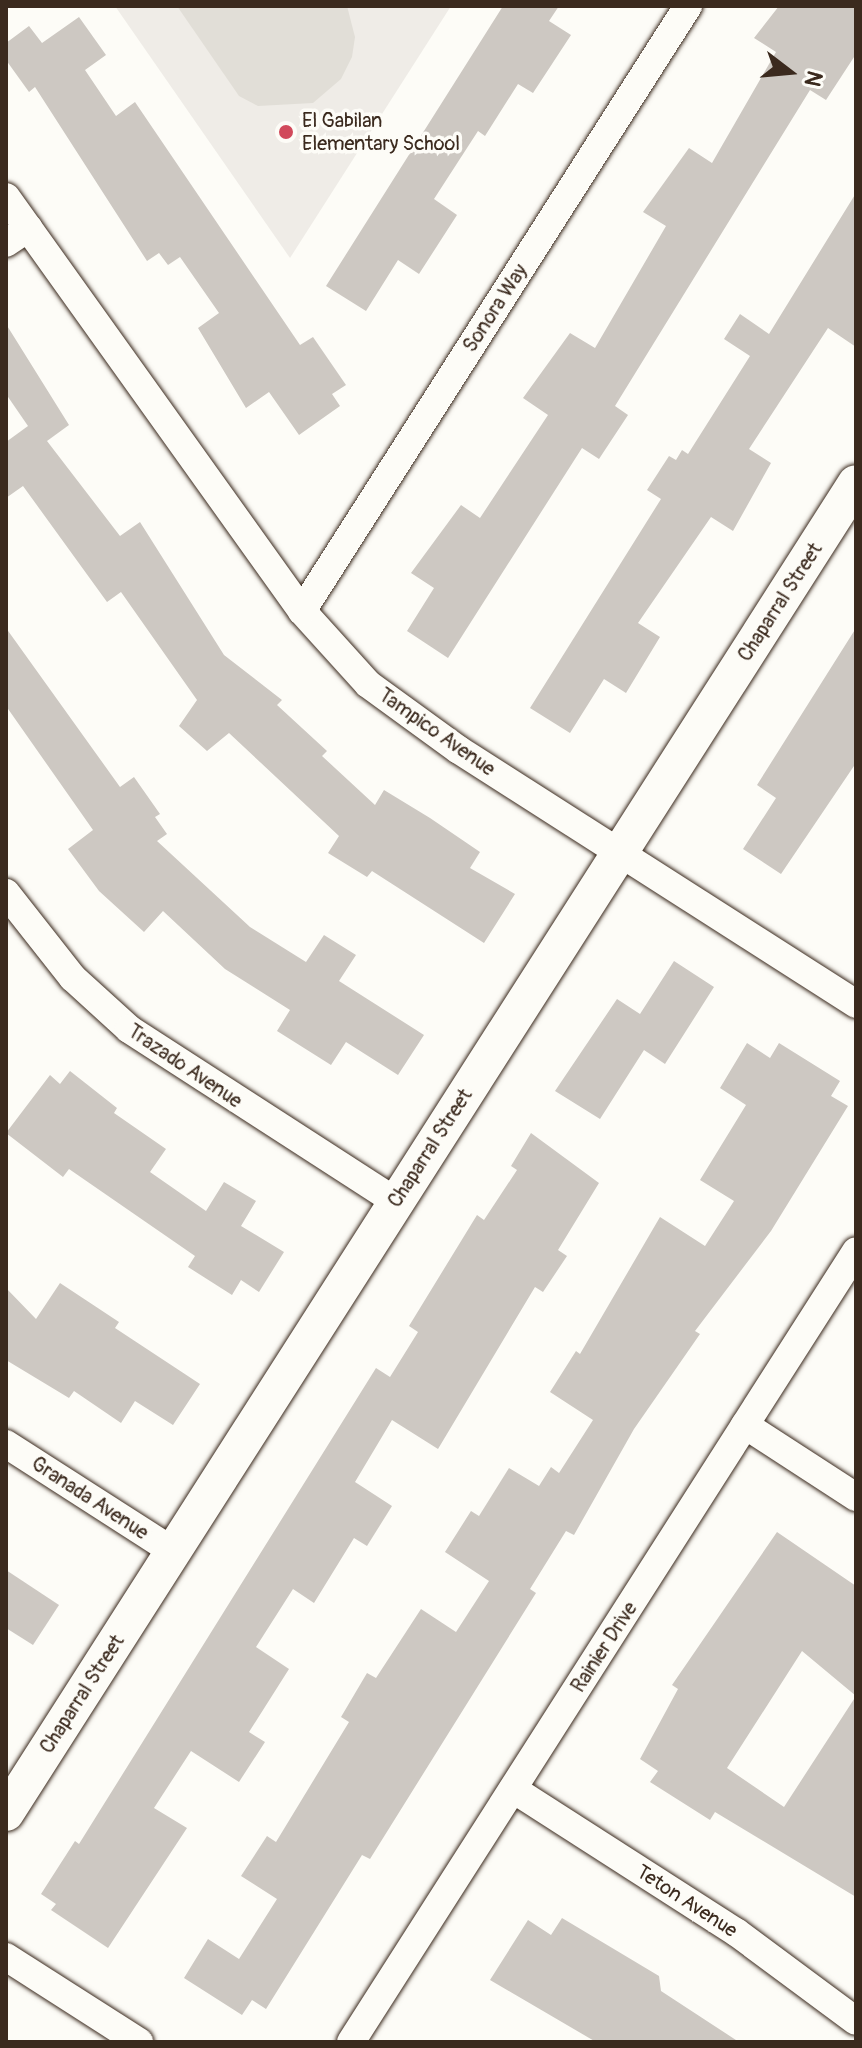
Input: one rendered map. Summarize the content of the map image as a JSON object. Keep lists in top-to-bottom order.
{
  "streets": {
    "street": [
      "Sonora Way",
      "Chaparral Street",
      "Tampico Avenue",
      "Trazado Avenue",
      "Granada Avenue",
      "Rainier Drive",
      "Teton Avenue"
    ]
  },
  "crossings": [
    ["Sonora Way", "Tampico Avenue"],
    ["Chaparral Street", "Tampico Avenue"],
    ["Chaparral Street", "Trazado Avenue"],
    ["Chaparral Street", "Granada Avenue"],
    ["Rainier Drive", "Teton Avenue"]
  ],
  "places": ["El Gabilan Elementary School"],
  "north": "right"
}
